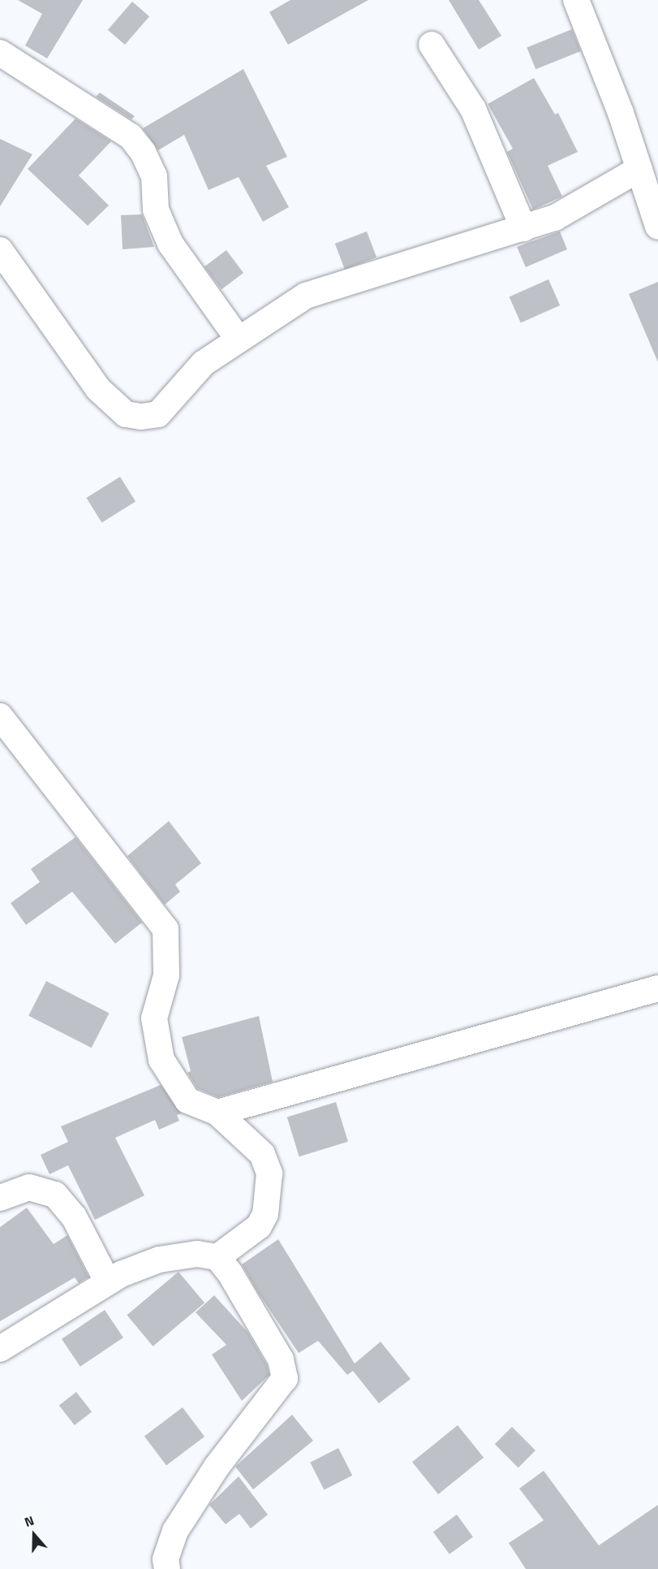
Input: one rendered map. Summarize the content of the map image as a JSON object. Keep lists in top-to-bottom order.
{
  "north": "top"
}
